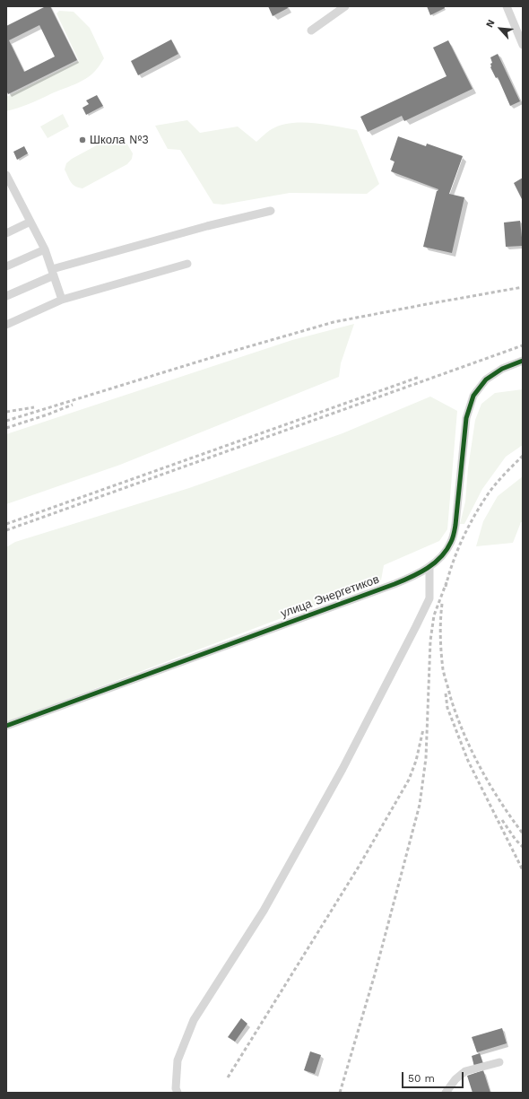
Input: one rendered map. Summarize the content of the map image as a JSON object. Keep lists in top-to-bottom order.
{
  "streets": {
    "street": ["улица Энергетиков"]
  },
  "places": ["Школа №3"],
  "scale_bar": "50 m",
  "north": "top left"
}
